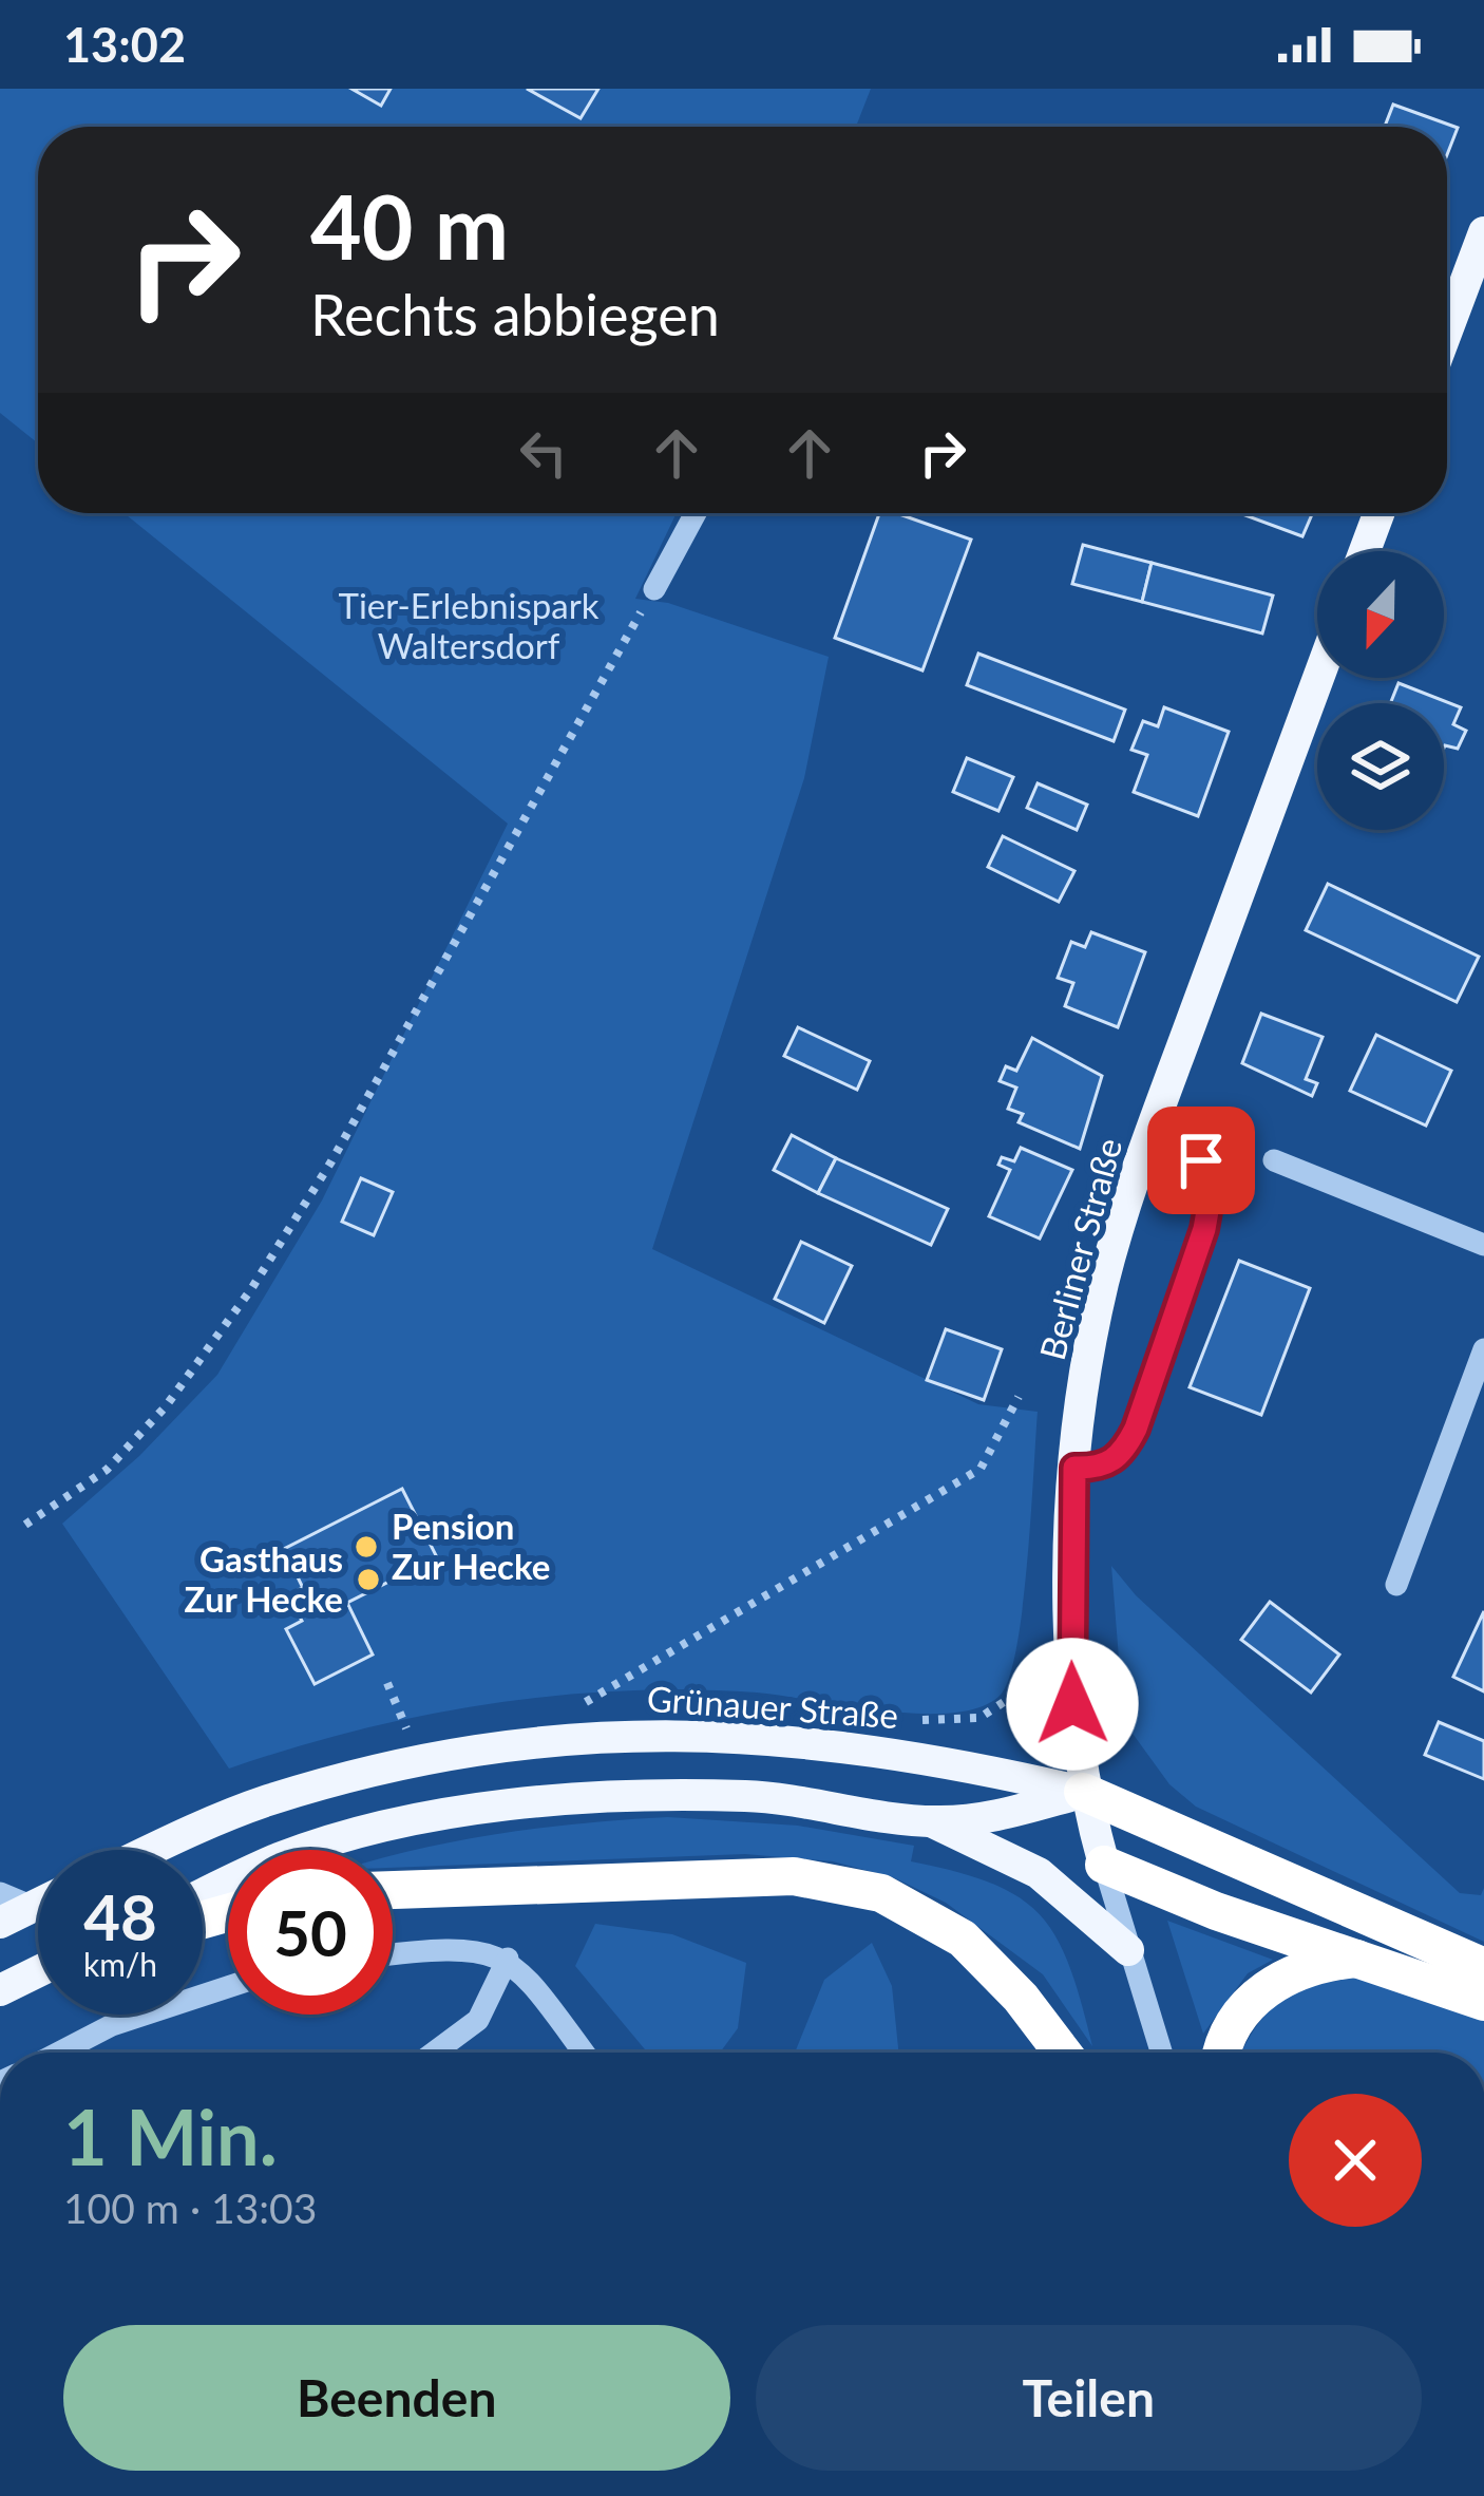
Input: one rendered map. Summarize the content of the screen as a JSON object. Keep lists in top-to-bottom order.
{
  "streets": {
    "main road": ["Berliner Straße", "Grünauer Straße"]
  },
  "crossings": [
    ["Berliner Straße", "Grünauer Straße"]
  ],
  "parks": ["Tier-Erlebnispark Waltersdorf"],
  "places": ["Pension Zur Hecke", "Gasthaus Zur Hecke"],
  "north": "bottom",
  "page": {
    "status": "13:02",
    "turn": ["40 m", "Rechts abbiegen"],
    "speed": "48 km/h",
    "limit": "50",
    "heading": ["1 Min.", "100 m · 13:03"],
    "buttons": ["Beenden", "Teilen"]
  }
}
